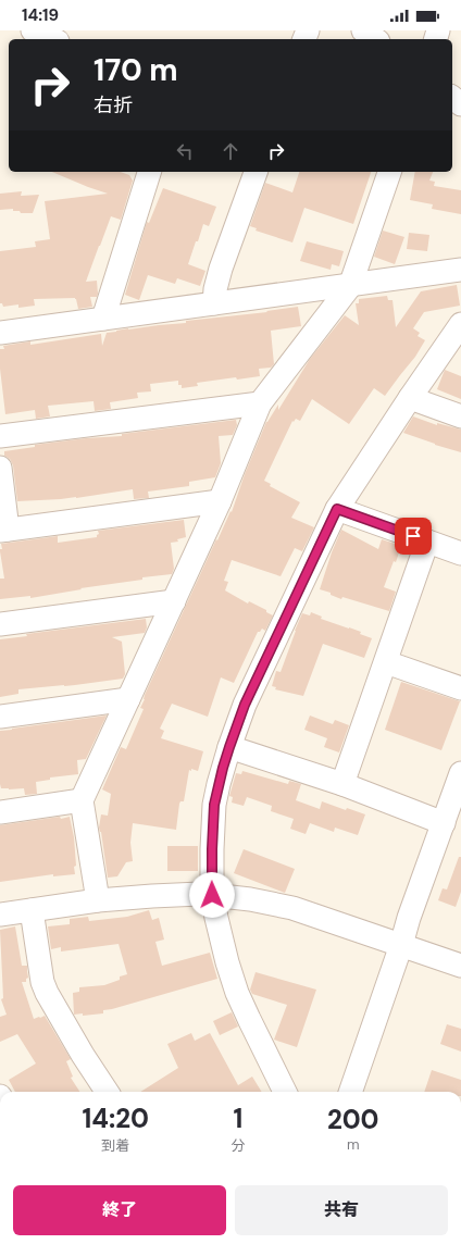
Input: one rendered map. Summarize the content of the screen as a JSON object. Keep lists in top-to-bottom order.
{
  "page": {
    "status": "14:19",
    "turn": ["170 m", "右折"],
    "eta": [
      "14:20",
      "到着",
      "1",
      "分",
      "200",
      "m"
    ],
    "buttons": ["終了", "共有"]
  }
}
